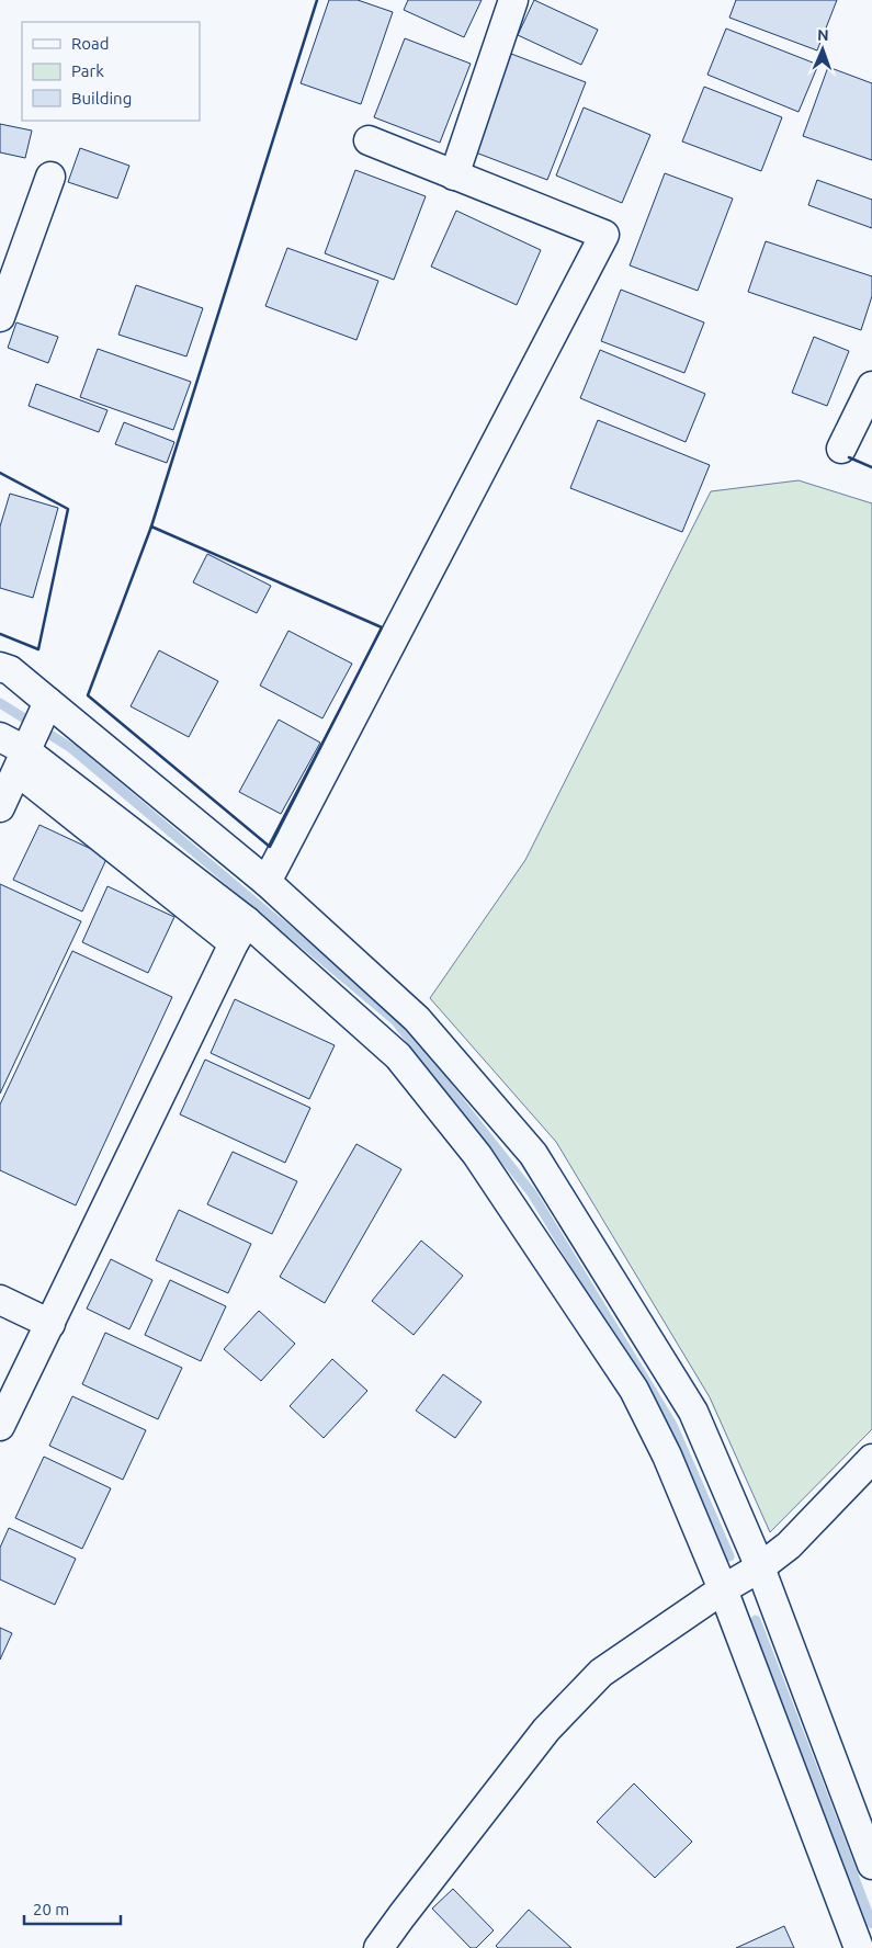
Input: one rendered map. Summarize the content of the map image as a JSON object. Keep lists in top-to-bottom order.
{
  "legend": ["Road", "Park", "Building"],
  "scale_bar": "20 m",
  "north": "top"
}
